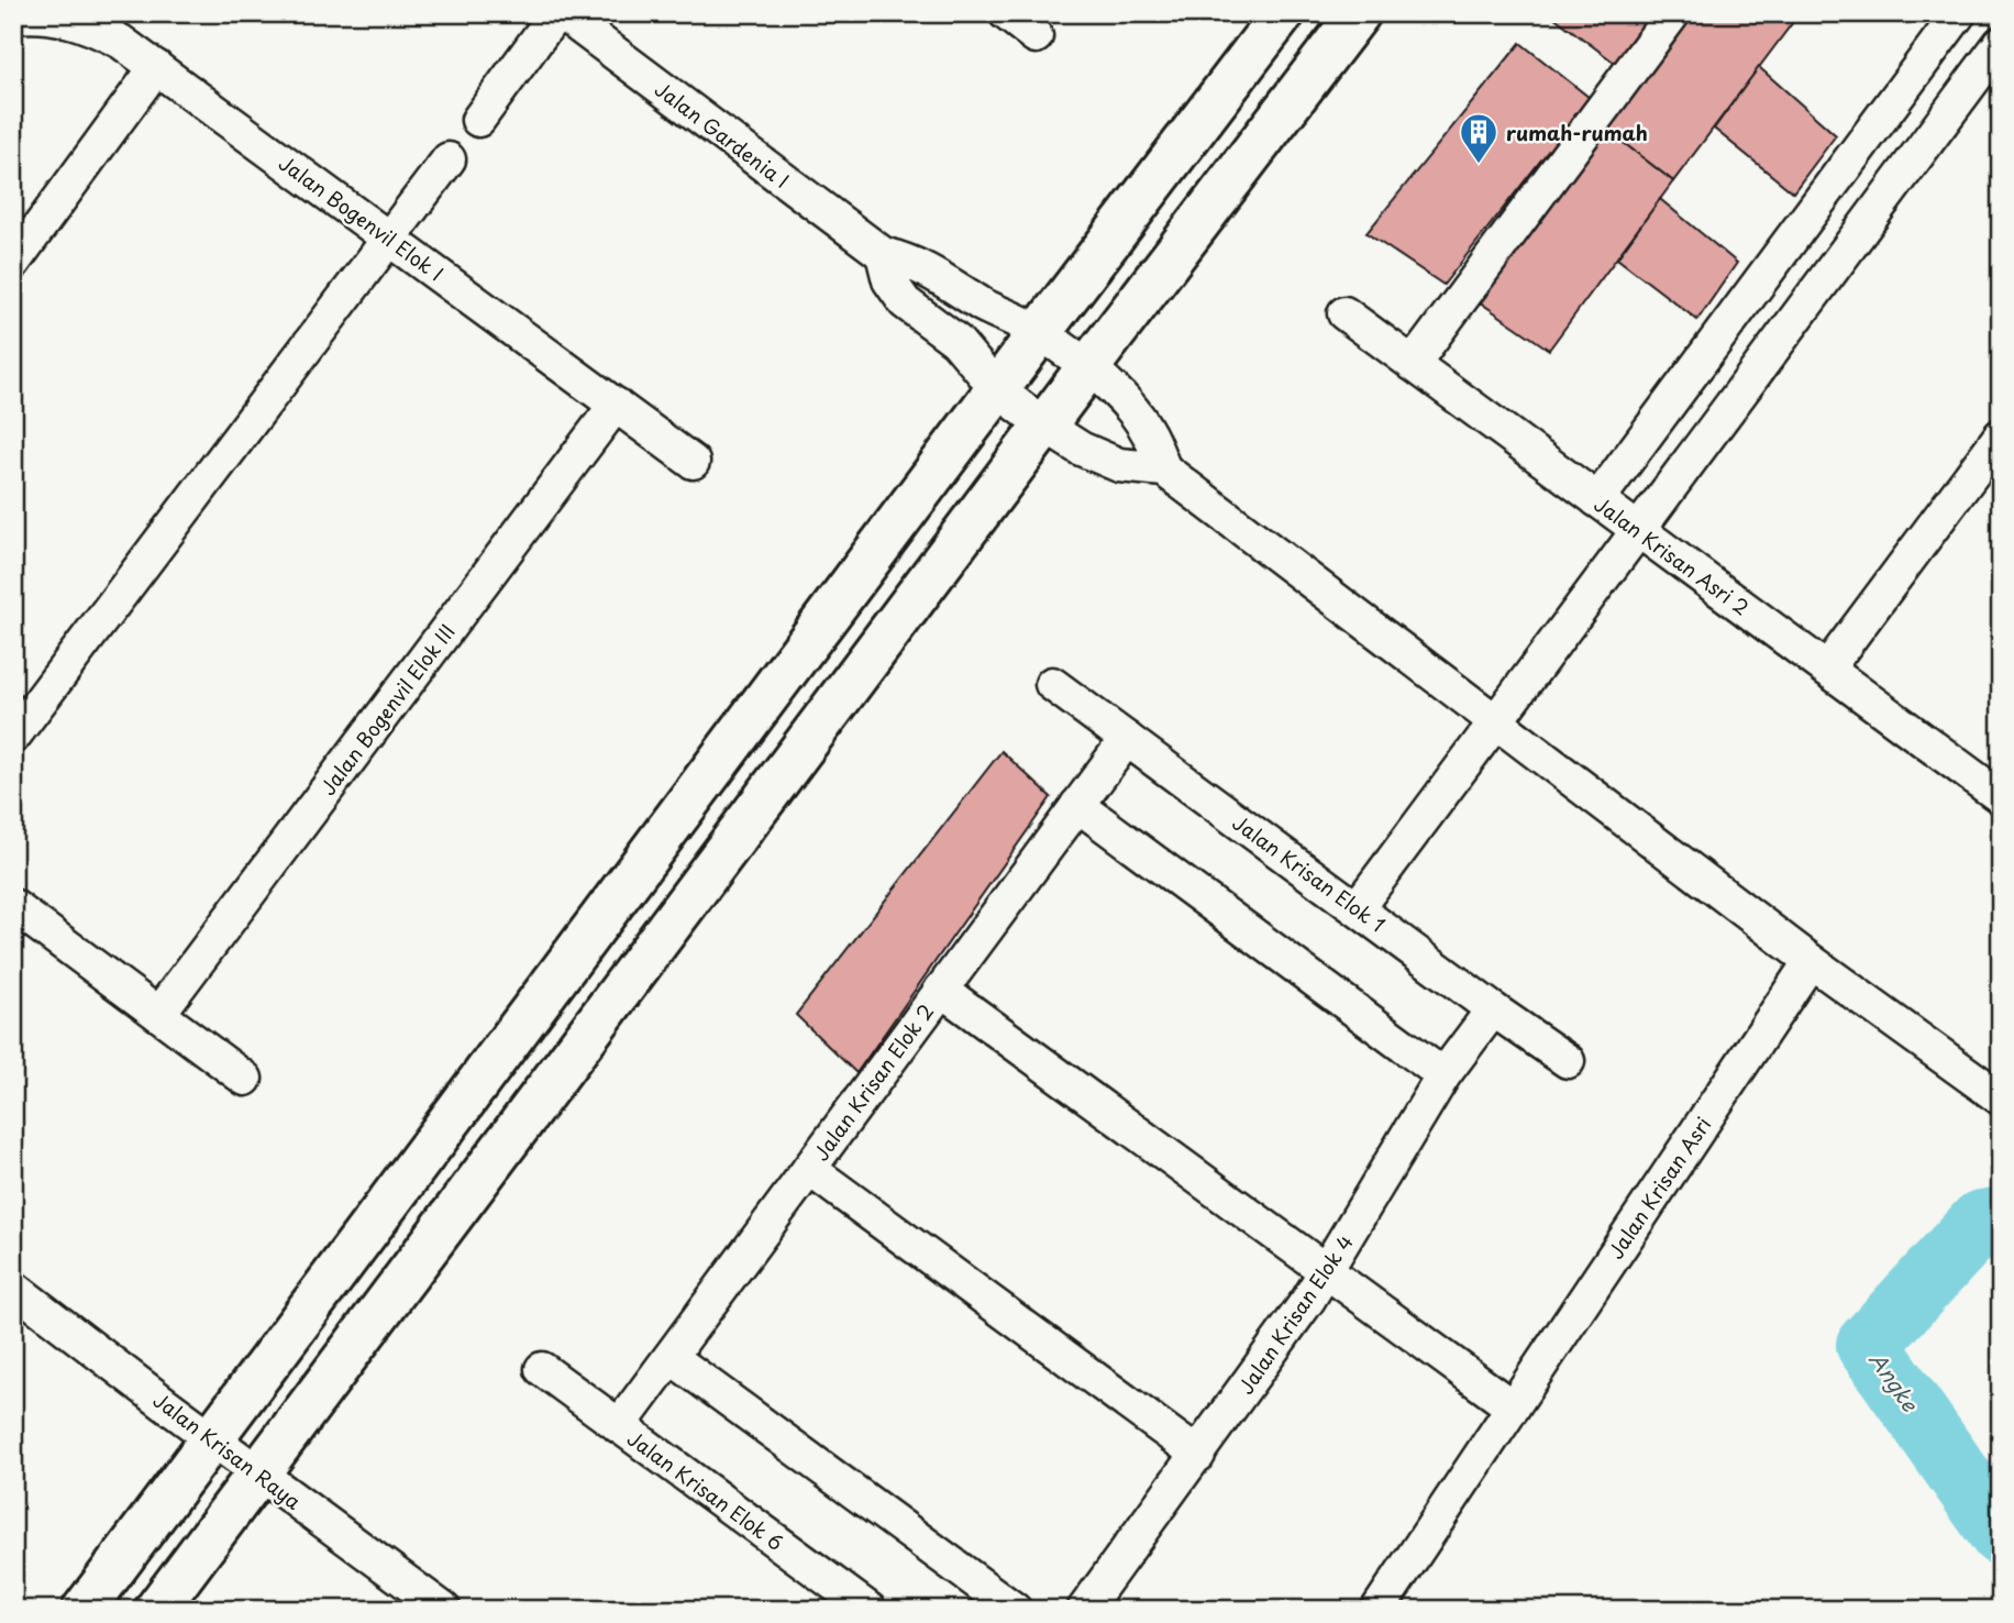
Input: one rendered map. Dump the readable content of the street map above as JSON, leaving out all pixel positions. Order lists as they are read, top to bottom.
{
  "streets": {
    "street": [
      "Jalan Gardenia I",
      "Jalan Bogenvil Elok I",
      "Jalan Krisan Asri 2",
      "Jalan Bogenvil Elok III",
      "Jalan Krisan Elok 1",
      "Jalan Krisan Elok 2",
      "Jalan Krisan Asri",
      "Jalan Krisan Elok 4",
      "Jalan Krisan Raya",
      "Jalan Krisan Elok 6"
    ]
  },
  "crossings": [
    ["Jalan Bogenvil Elok I", "Jalan Bogenvil Elok III"],
    ["Jalan Krisan Elok 1", "Jalan Krisan Elok 2"],
    ["Jalan Krisan Elok 1", "Jalan Krisan Elok 4"],
    ["Jalan Krisan Elok 2", "Jalan Krisan Elok 6"]
  ],
  "water": ["Angke"],
  "places": {
    "building": ["rumah-rumah"]
  }
}
